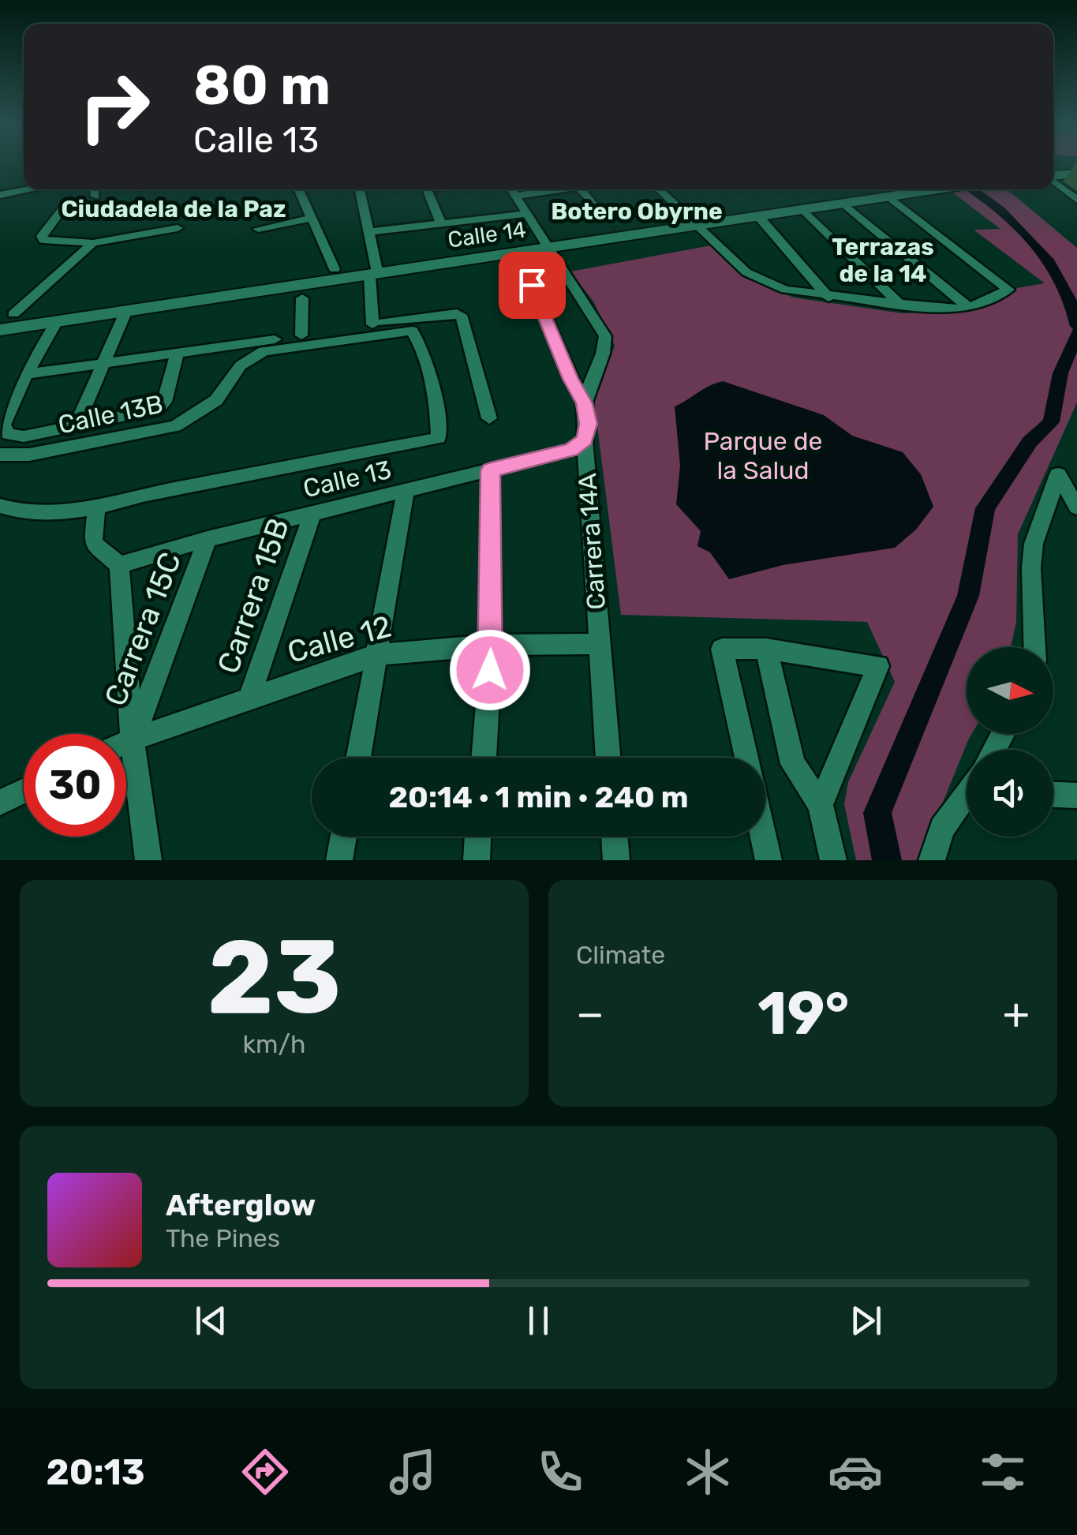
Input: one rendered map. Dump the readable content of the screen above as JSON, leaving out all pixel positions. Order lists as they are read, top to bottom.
{
  "streets": {
    "main road": ["Calle 14"],
    "street": [
      "Calle 13B",
      "Calle 13",
      "Carrera 14A",
      "Carrera 15B",
      "Carrera 15C",
      "Calle 12"
    ]
  },
  "crossings": [
    ["Calle 14", "Calle 13B"],
    ["Calle 14", "Carrera 14A"],
    ["Calle 13", "Carrera 14A"],
    ["Calle 13", "Carrera 15B"],
    ["Calle 13", "Carrera 15C"],
    ["Carrera 14A", "Calle 12"],
    ["Carrera 15B", "Calle 12"],
    ["Carrera 15C", "Calle 12"]
  ],
  "districts": ["Ciudadela de la Paz", "Botero Obyrne", "Terrazas de la 14"],
  "parks": ["Parque de la Salud"],
  "north": "right",
  "page": {
    "turn": ["80 m", "Calle 13"],
    "limit": "30",
    "trip": "20:14 · 1 min · 240 m",
    "tile": [
      ["23", "km/h"],
      "Climate"
    ],
    "heat": ["−", "19°", "+"],
    "song": ["Afterglow", "The Pines"],
    "tabs": "20:13"
  }
}
